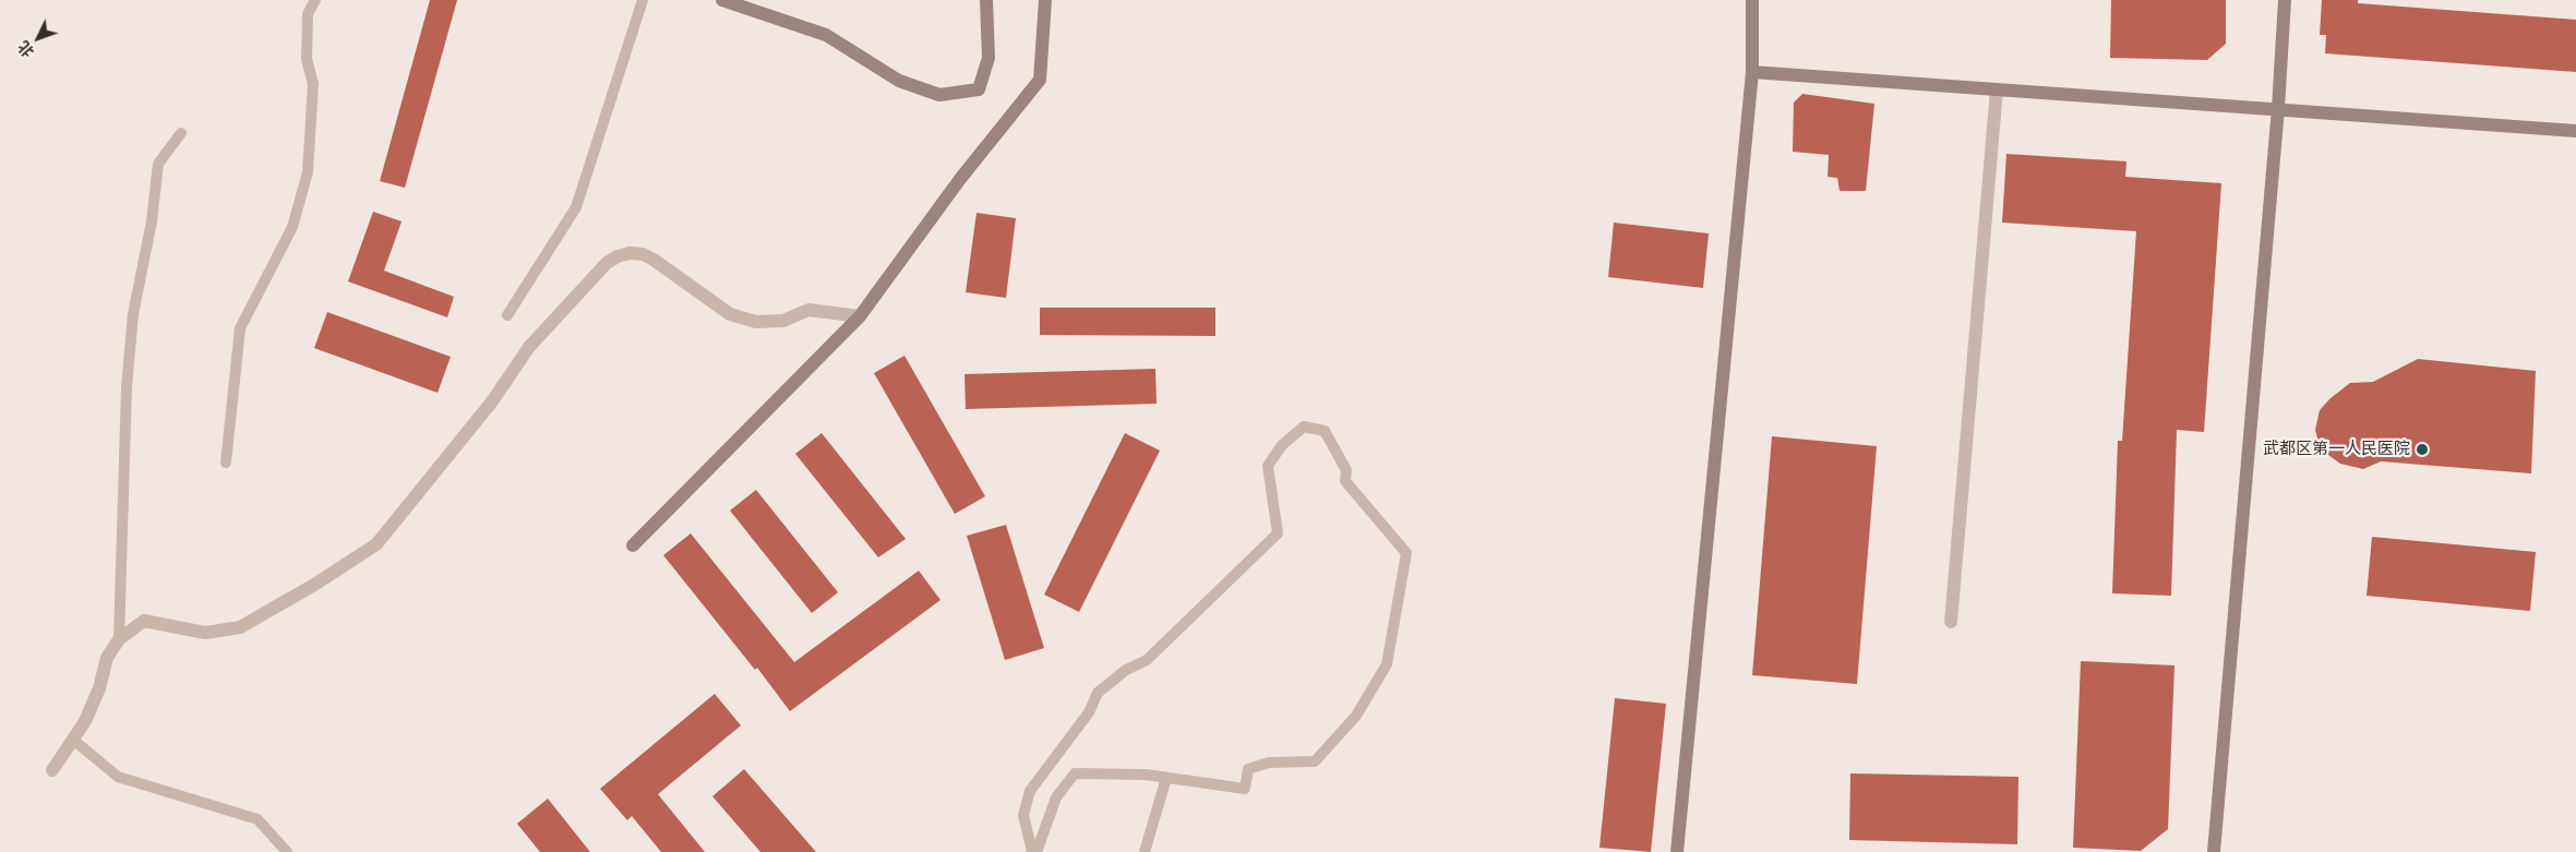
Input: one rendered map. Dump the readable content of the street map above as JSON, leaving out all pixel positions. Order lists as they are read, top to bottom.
{
  "places": ["武都区第一人民医院"],
  "north": "bottom left"
}
